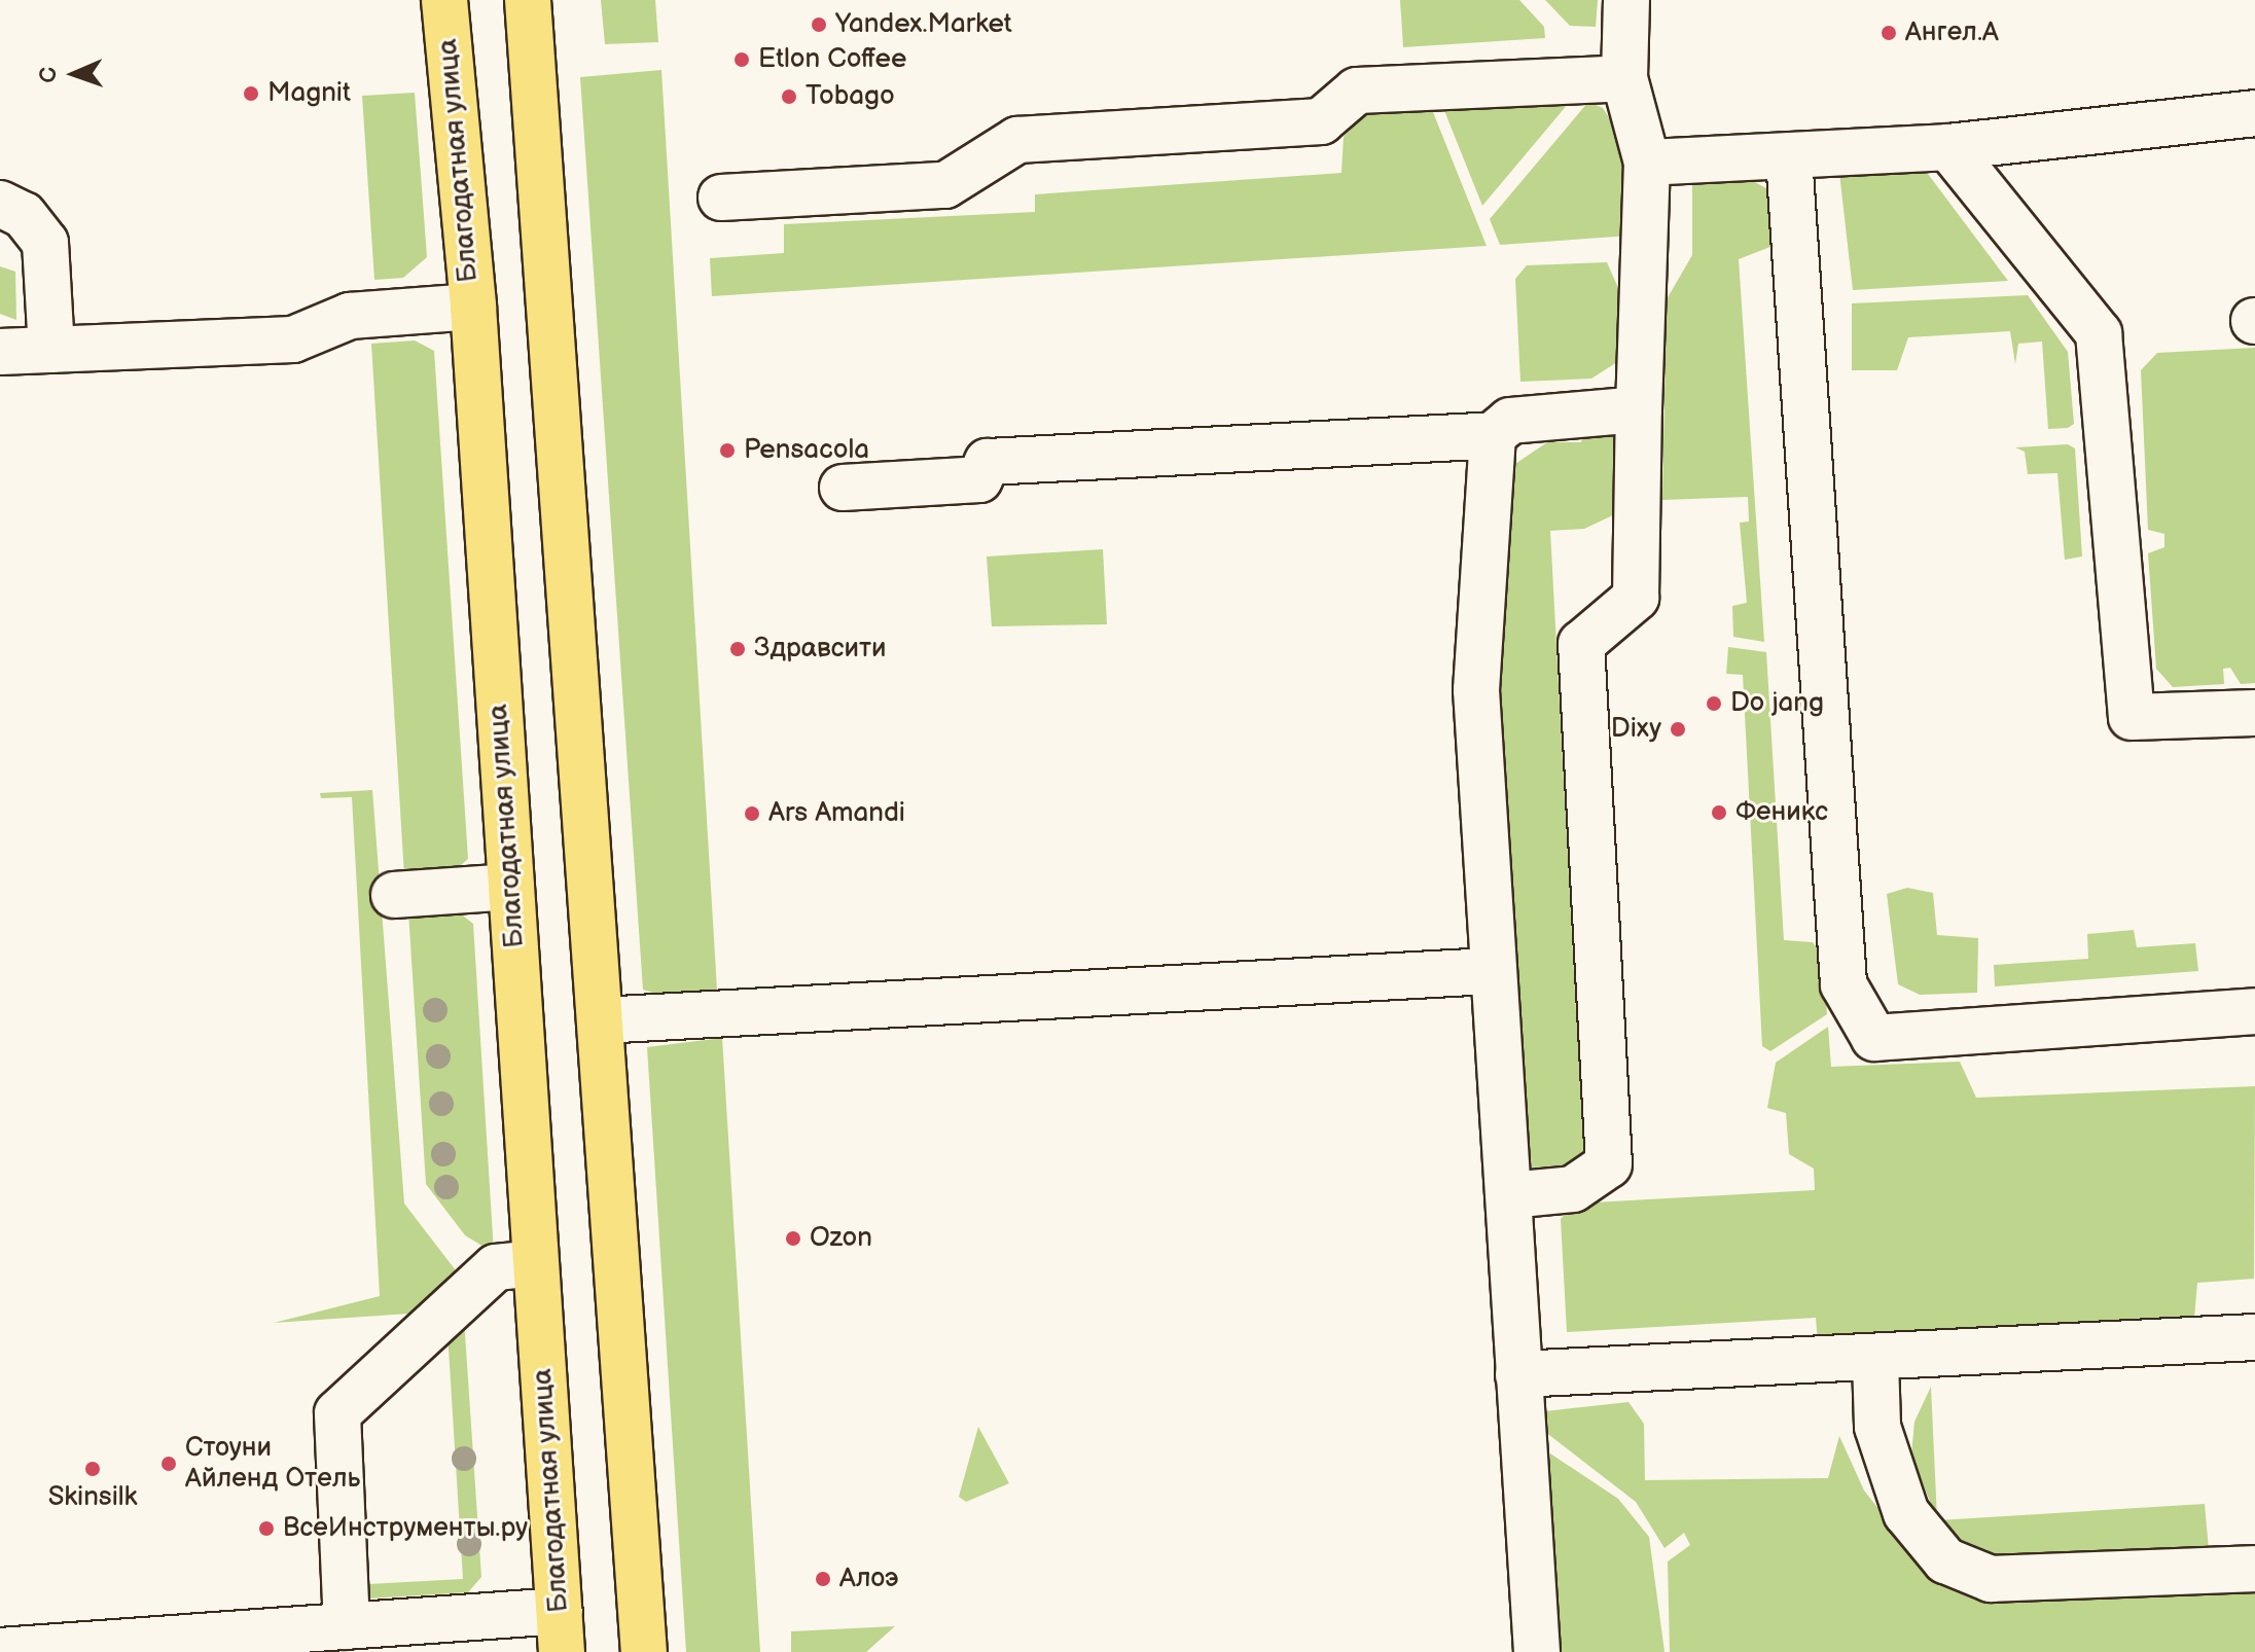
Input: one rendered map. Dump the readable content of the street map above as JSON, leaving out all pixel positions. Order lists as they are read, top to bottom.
{
  "streets": {
    "main road": ["Благодатная улица"]
  },
  "places": [
    "Yandex.Market",
    "Ангел.А",
    "Etlon Coffee",
    "Magnit",
    "Tobago",
    "Pensacola",
    "Здравсити",
    "Do jang",
    "Dixy",
    "Феникс",
    "Ars Amandi",
    "Ozon",
    "Стоуни Айленд Отель",
    "Skinsilk",
    "ВсеИнструменты.ру",
    "Алоэ"
  ],
  "north": "left"
}
